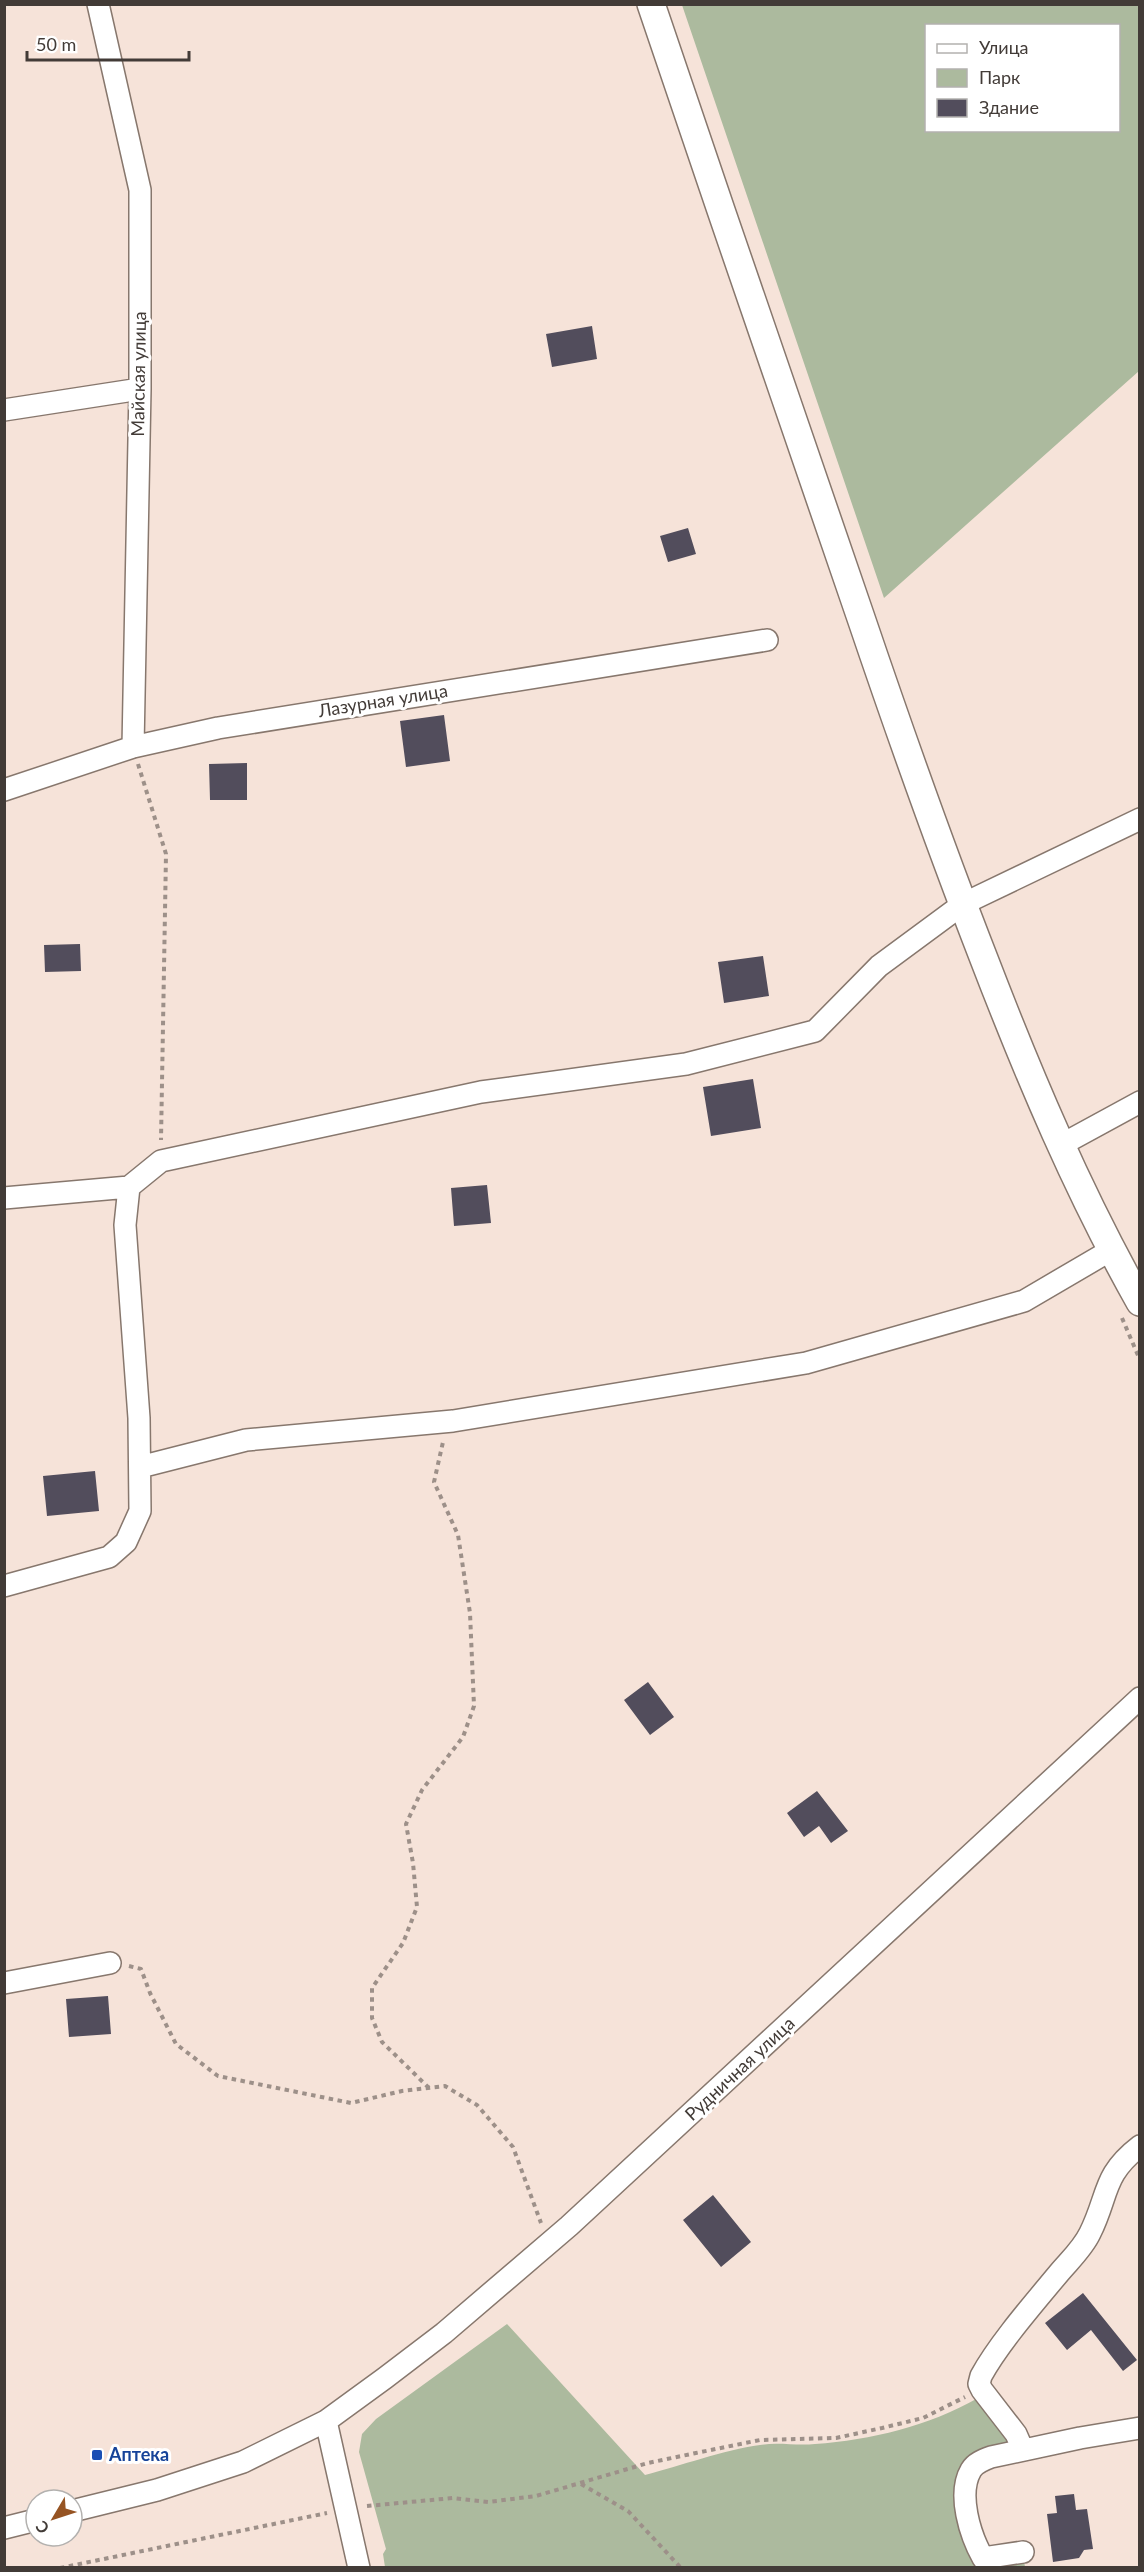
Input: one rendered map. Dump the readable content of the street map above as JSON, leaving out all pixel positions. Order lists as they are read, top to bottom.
{
  "streets": {
    "street": ["Майская улица", "Лазурная улица", "Рудничная улица"]
  },
  "crossings": [
    ["Майская улица", "Лазурная улица"]
  ],
  "places": {
    "transit": ["Аптека"]
  },
  "legend": ["Улица", "Парк", "Здание"],
  "scale_bar": "50 m",
  "north": "bottom left"
}
